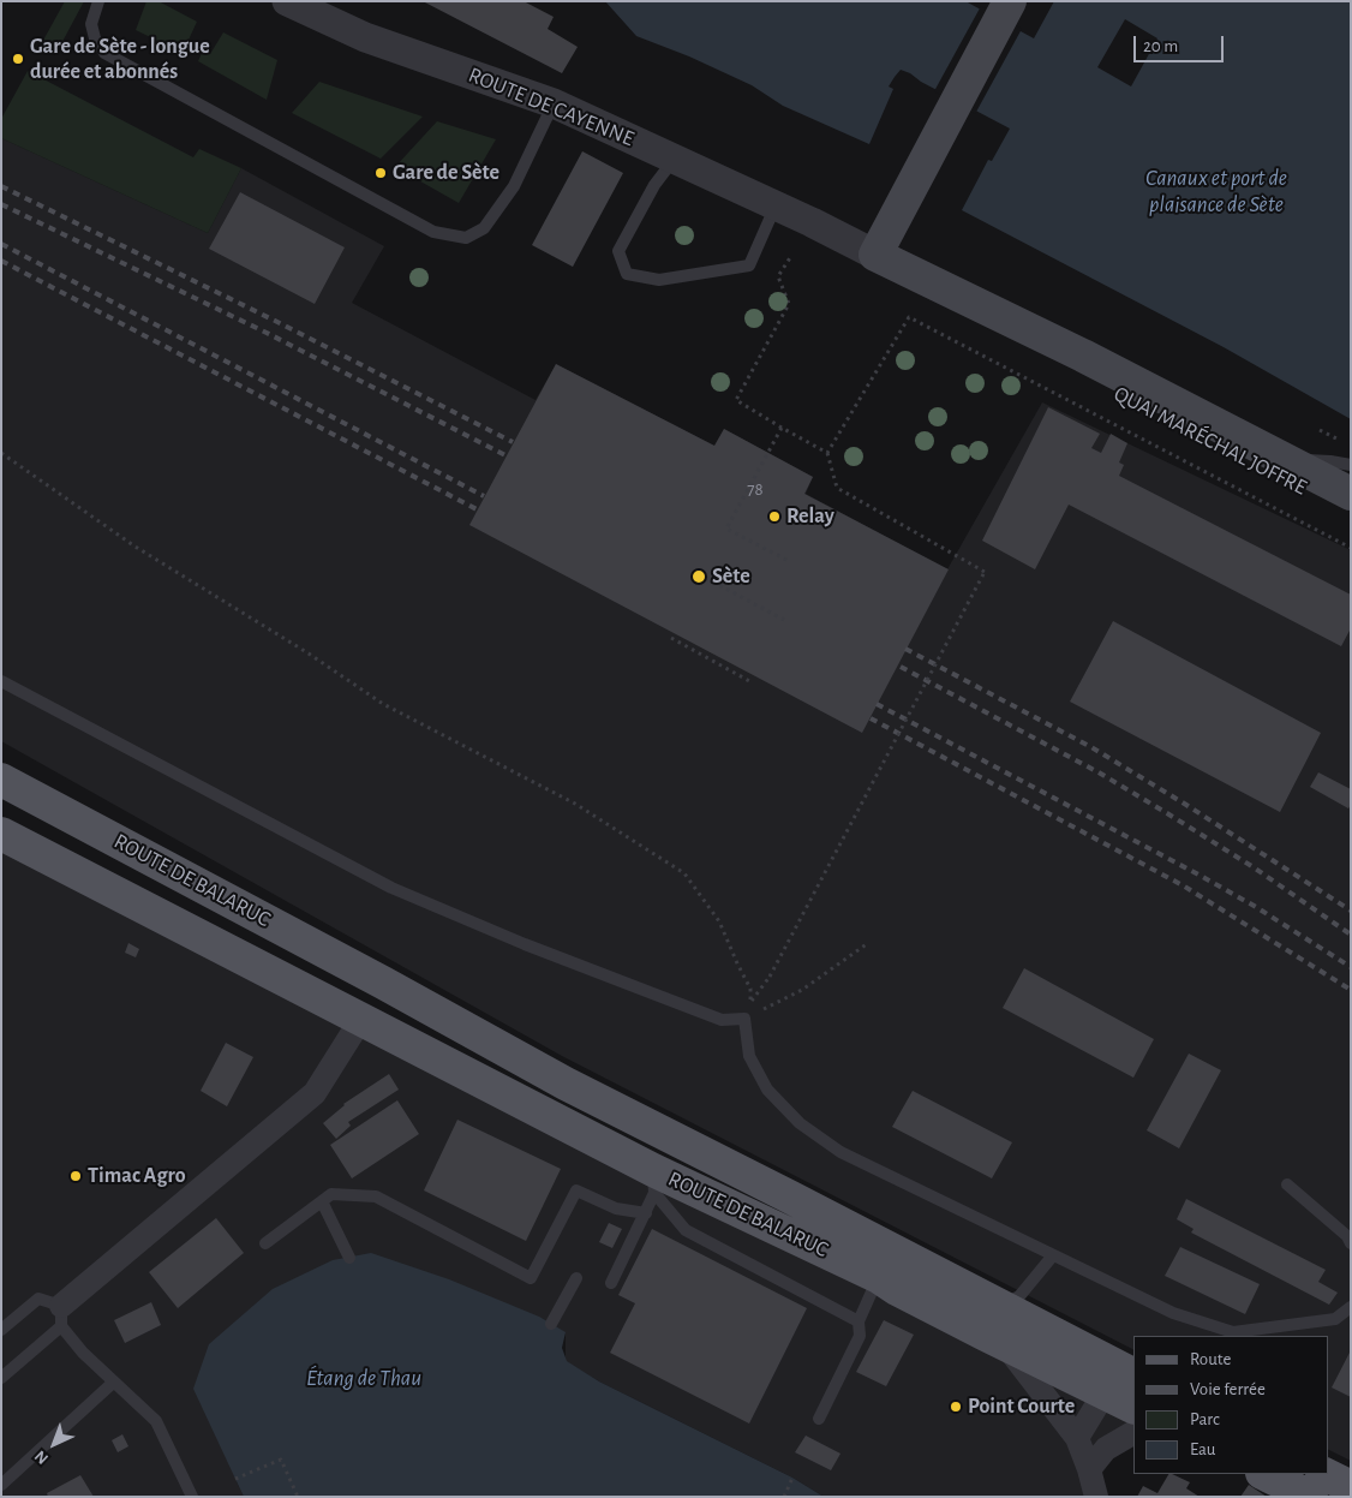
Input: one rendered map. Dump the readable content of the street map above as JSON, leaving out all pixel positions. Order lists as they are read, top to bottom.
{
  "streets": {
    "main road": ["QUAI MARÉCHAL JOFFRE", "ROUTE DE BALARUC"],
    "street": ["ROUTE DE CAYENNE"]
  },
  "crossings": [
    ["ROUTE DE CAYENNE", "QUAI MARÉCHAL JOFFRE"]
  ],
  "water": ["Canaux et port de plaisance de Sète", "Étang de Thau"],
  "places": [
    "Gare de Sète - longue durée et abonnés",
    "Gare de Sète",
    "Relay",
    "Sète",
    "Timac Agro",
    "Point Courte"
  ],
  "house_numbers": ["78"],
  "legend": [
    "Route",
    "Voie ferrée",
    "Parc",
    "Eau"
  ],
  "scale_bar": "20 m",
  "north": "bottom left"
}
